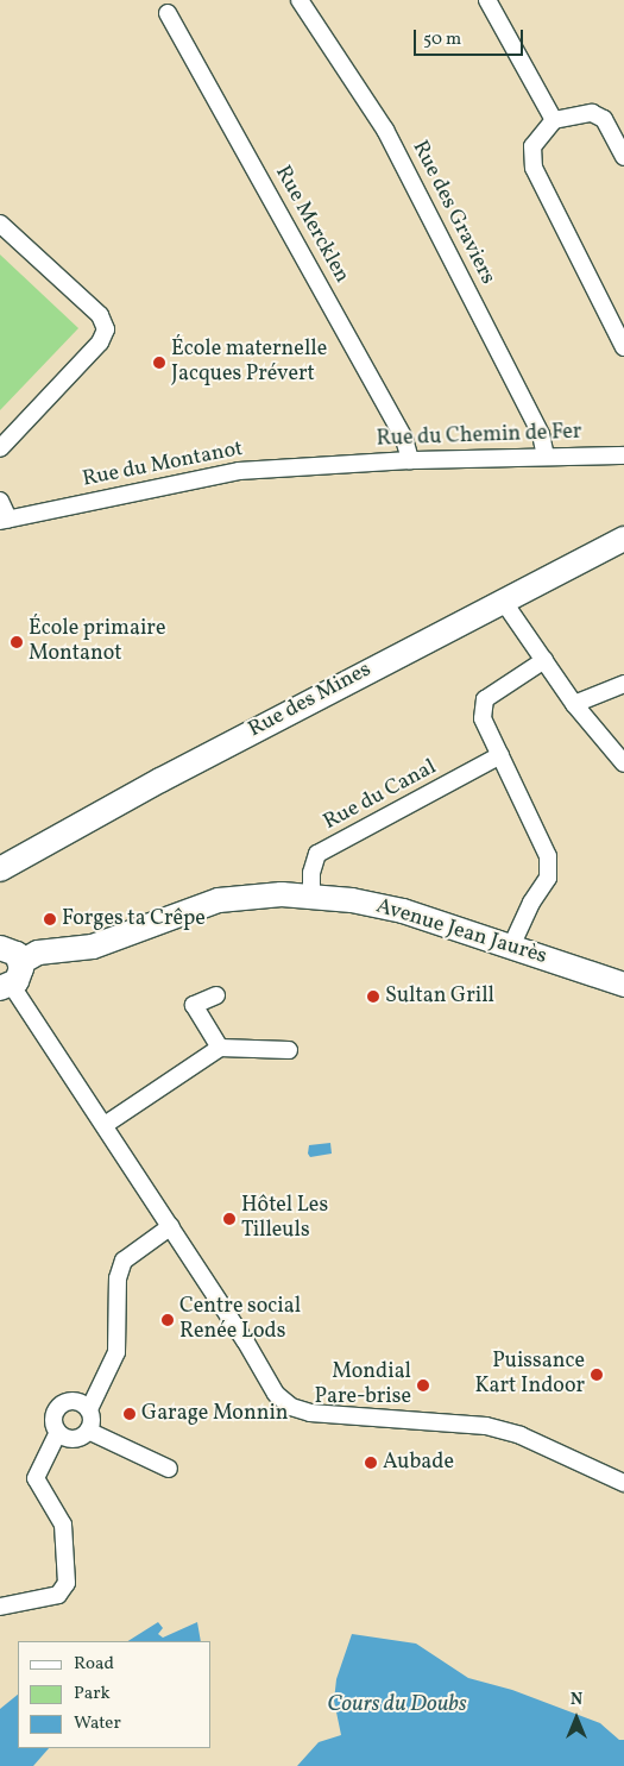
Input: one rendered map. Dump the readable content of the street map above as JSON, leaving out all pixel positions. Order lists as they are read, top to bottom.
{
  "streets": {
    "street": [
      "Rue des Graviers",
      "Rue Mercklen",
      "Rue du Chemin de Fer",
      "Rue du Montanot",
      "Rue des Mines",
      "Rue du Canal",
      "Avenue Jean Jaurès"
    ]
  },
  "crossings": [
    ["Rue des Graviers", "Rue du Chemin de Fer"],
    ["Rue Mercklen", "Rue du Chemin de Fer"],
    ["Rue du Chemin de Fer", "Rue du Montanot"],
    ["Rue du Canal", "Avenue Jean Jaurès"]
  ],
  "water": ["Cours du Doubs"],
  "places": [
    "École maternelle Jacques Prévert",
    "École primaire Montanot",
    "Forges ta Crêpe",
    "Sultan Grill",
    "Hôtel Les Tilleuls",
    "Centre social Renée Lods",
    "Puissance Kart Indoor",
    "Mondial Pare-brise",
    "Garage Monnin",
    "Aubade"
  ],
  "legend": ["Road", "Park", "Water"],
  "scale_bar": "50 m",
  "north": "top"
}
